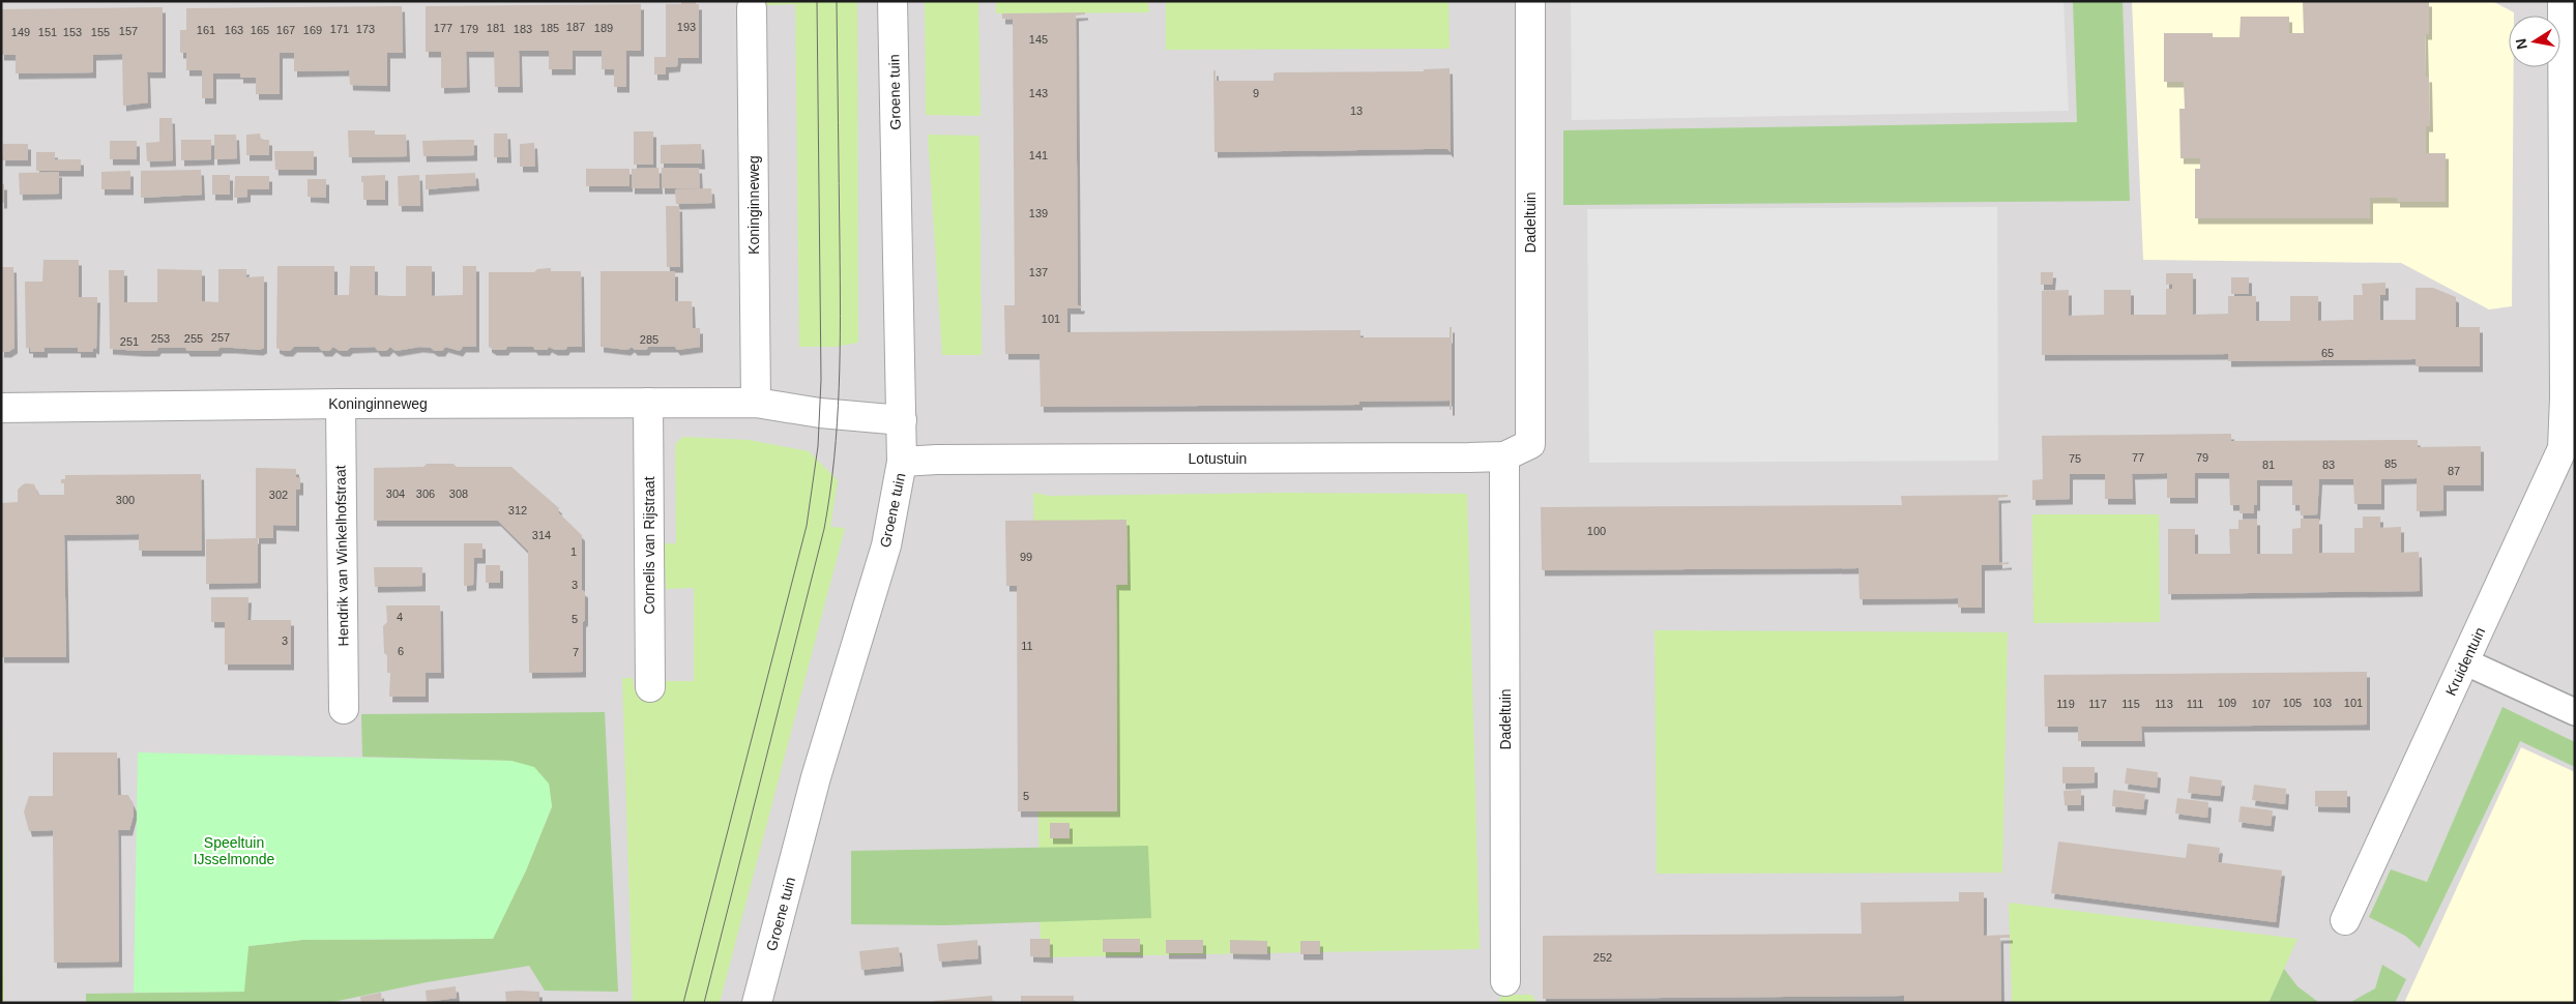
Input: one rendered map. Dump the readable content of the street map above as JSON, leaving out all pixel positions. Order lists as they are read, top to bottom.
{
  "streets": {
    "street": [
      "Groene tuin",
      "Koninginneweg",
      "Dadeltuin",
      "Lotustuin",
      "Cornelis van Rijstraat",
      "Hendrik van Winkelhofstraat",
      "Kruidentuin"
    ]
  },
  "crossings": [
    ["Groene tuin", "Koninginneweg"],
    ["Groene tuin", "Lotustuin"],
    ["Koninginneweg", "Cornelis van Rijstraat"],
    ["Koninginneweg", "Hendrik van Winkelhofstraat"],
    ["Dadeltuin", "Lotustuin"]
  ],
  "parks": ["Speeltuin IJsselmonde"],
  "house_numbers": [
    "187",
    "193",
    "177",
    "181",
    "185",
    "189",
    "171",
    "173",
    "179",
    "183",
    "161",
    "163",
    "165",
    "167",
    "169",
    "157",
    "149",
    "151",
    "153",
    "155",
    "145",
    "143",
    "9",
    "13",
    "141",
    "139",
    "137",
    "101",
    "257",
    "253",
    "255",
    "285",
    "251",
    "65",
    "77",
    "79",
    "75",
    "85",
    "81",
    "83",
    "87",
    "304",
    "306",
    "308",
    "302",
    "300",
    "312",
    "100",
    "314",
    "1",
    "99",
    "3",
    "4",
    "5",
    "3",
    "11",
    "6",
    "7",
    "109",
    "105",
    "103",
    "101",
    "119",
    "117",
    "115",
    "113",
    "111",
    "107",
    "5",
    "252"
  ],
  "north": "left"
}
